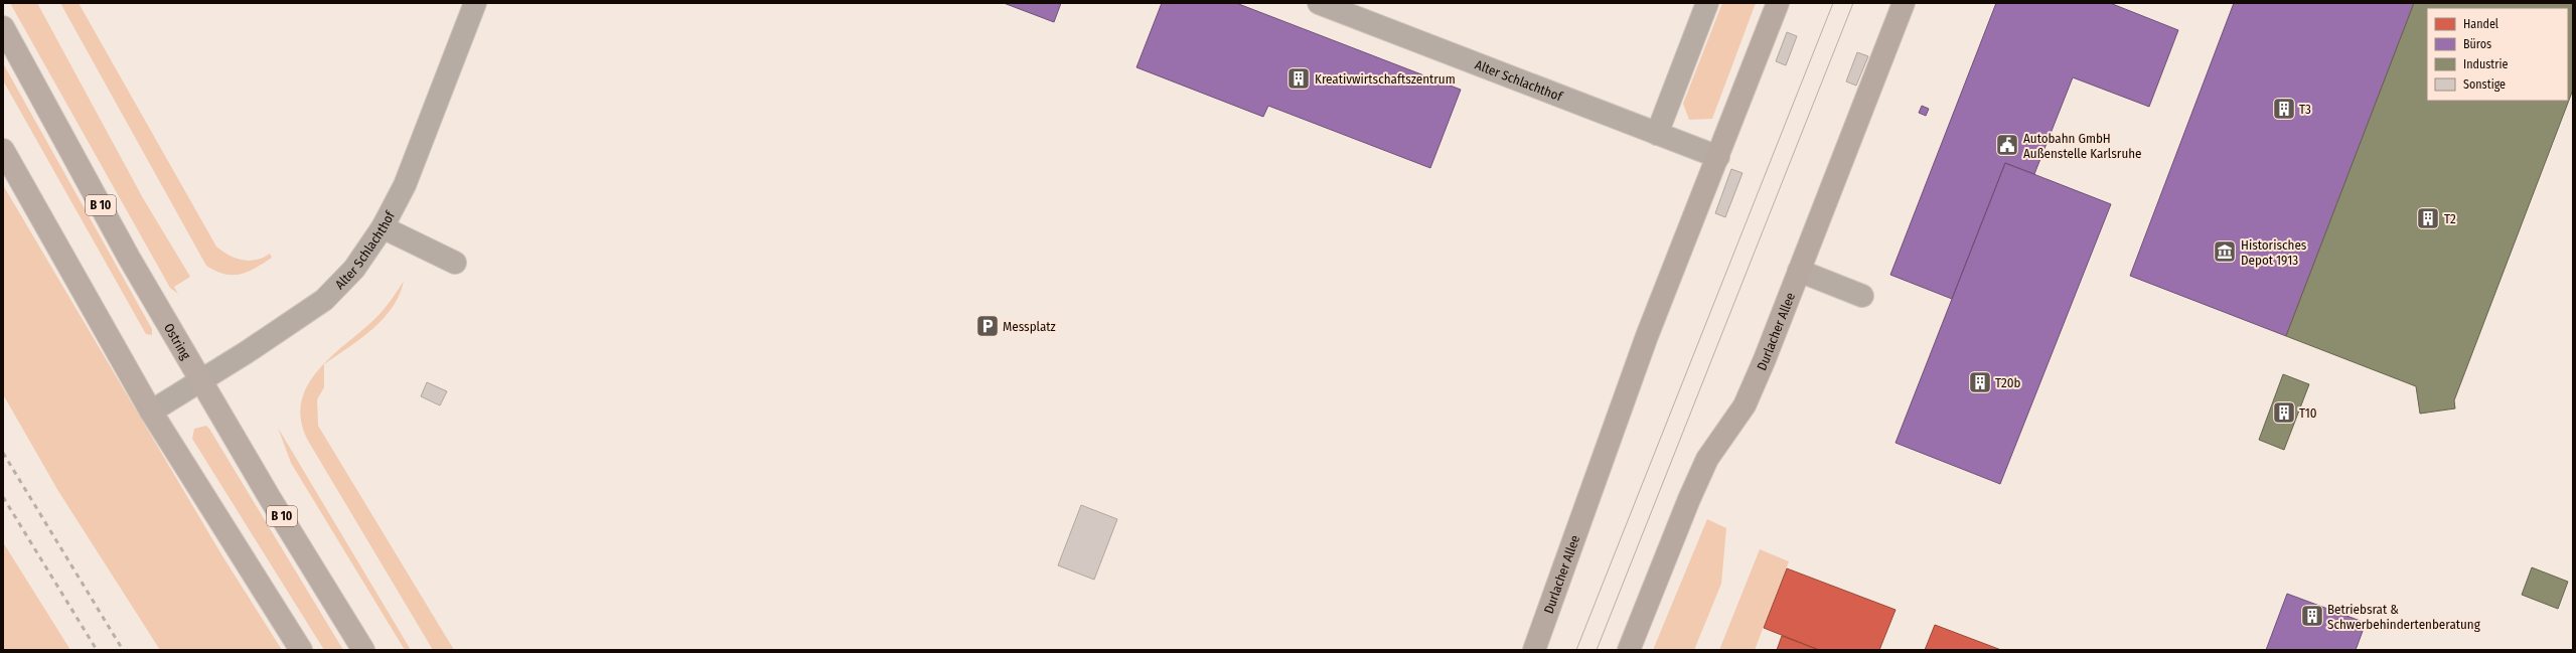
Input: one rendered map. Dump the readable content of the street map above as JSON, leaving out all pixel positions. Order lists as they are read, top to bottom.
{
  "streets": {
    "main road": ["B 10", "Ostring"],
    "street": ["Alter Schlachthof", "Durlacher Allee"]
  },
  "crossings": [
    ["Alter Schlachthof", "Durlacher Allee"],
    ["Alter Schlachthof", "Ostring"]
  ],
  "places": {
    "building": [
      "Kreativwirtschaftszentrum",
      "T3",
      "T2",
      "T20b",
      "T10",
      "Betriebsrat & Schwerbehindertenberatung"
    ],
    "public building": ["Autobahn GmbH Außenstelle Karlsruhe"],
    "museum": ["Historisches Depot 1913"],
    "parking": ["Messplatz"]
  },
  "legend": [
    "Handel",
    "Büros",
    "Industrie",
    "Sonstige"
  ]
}
